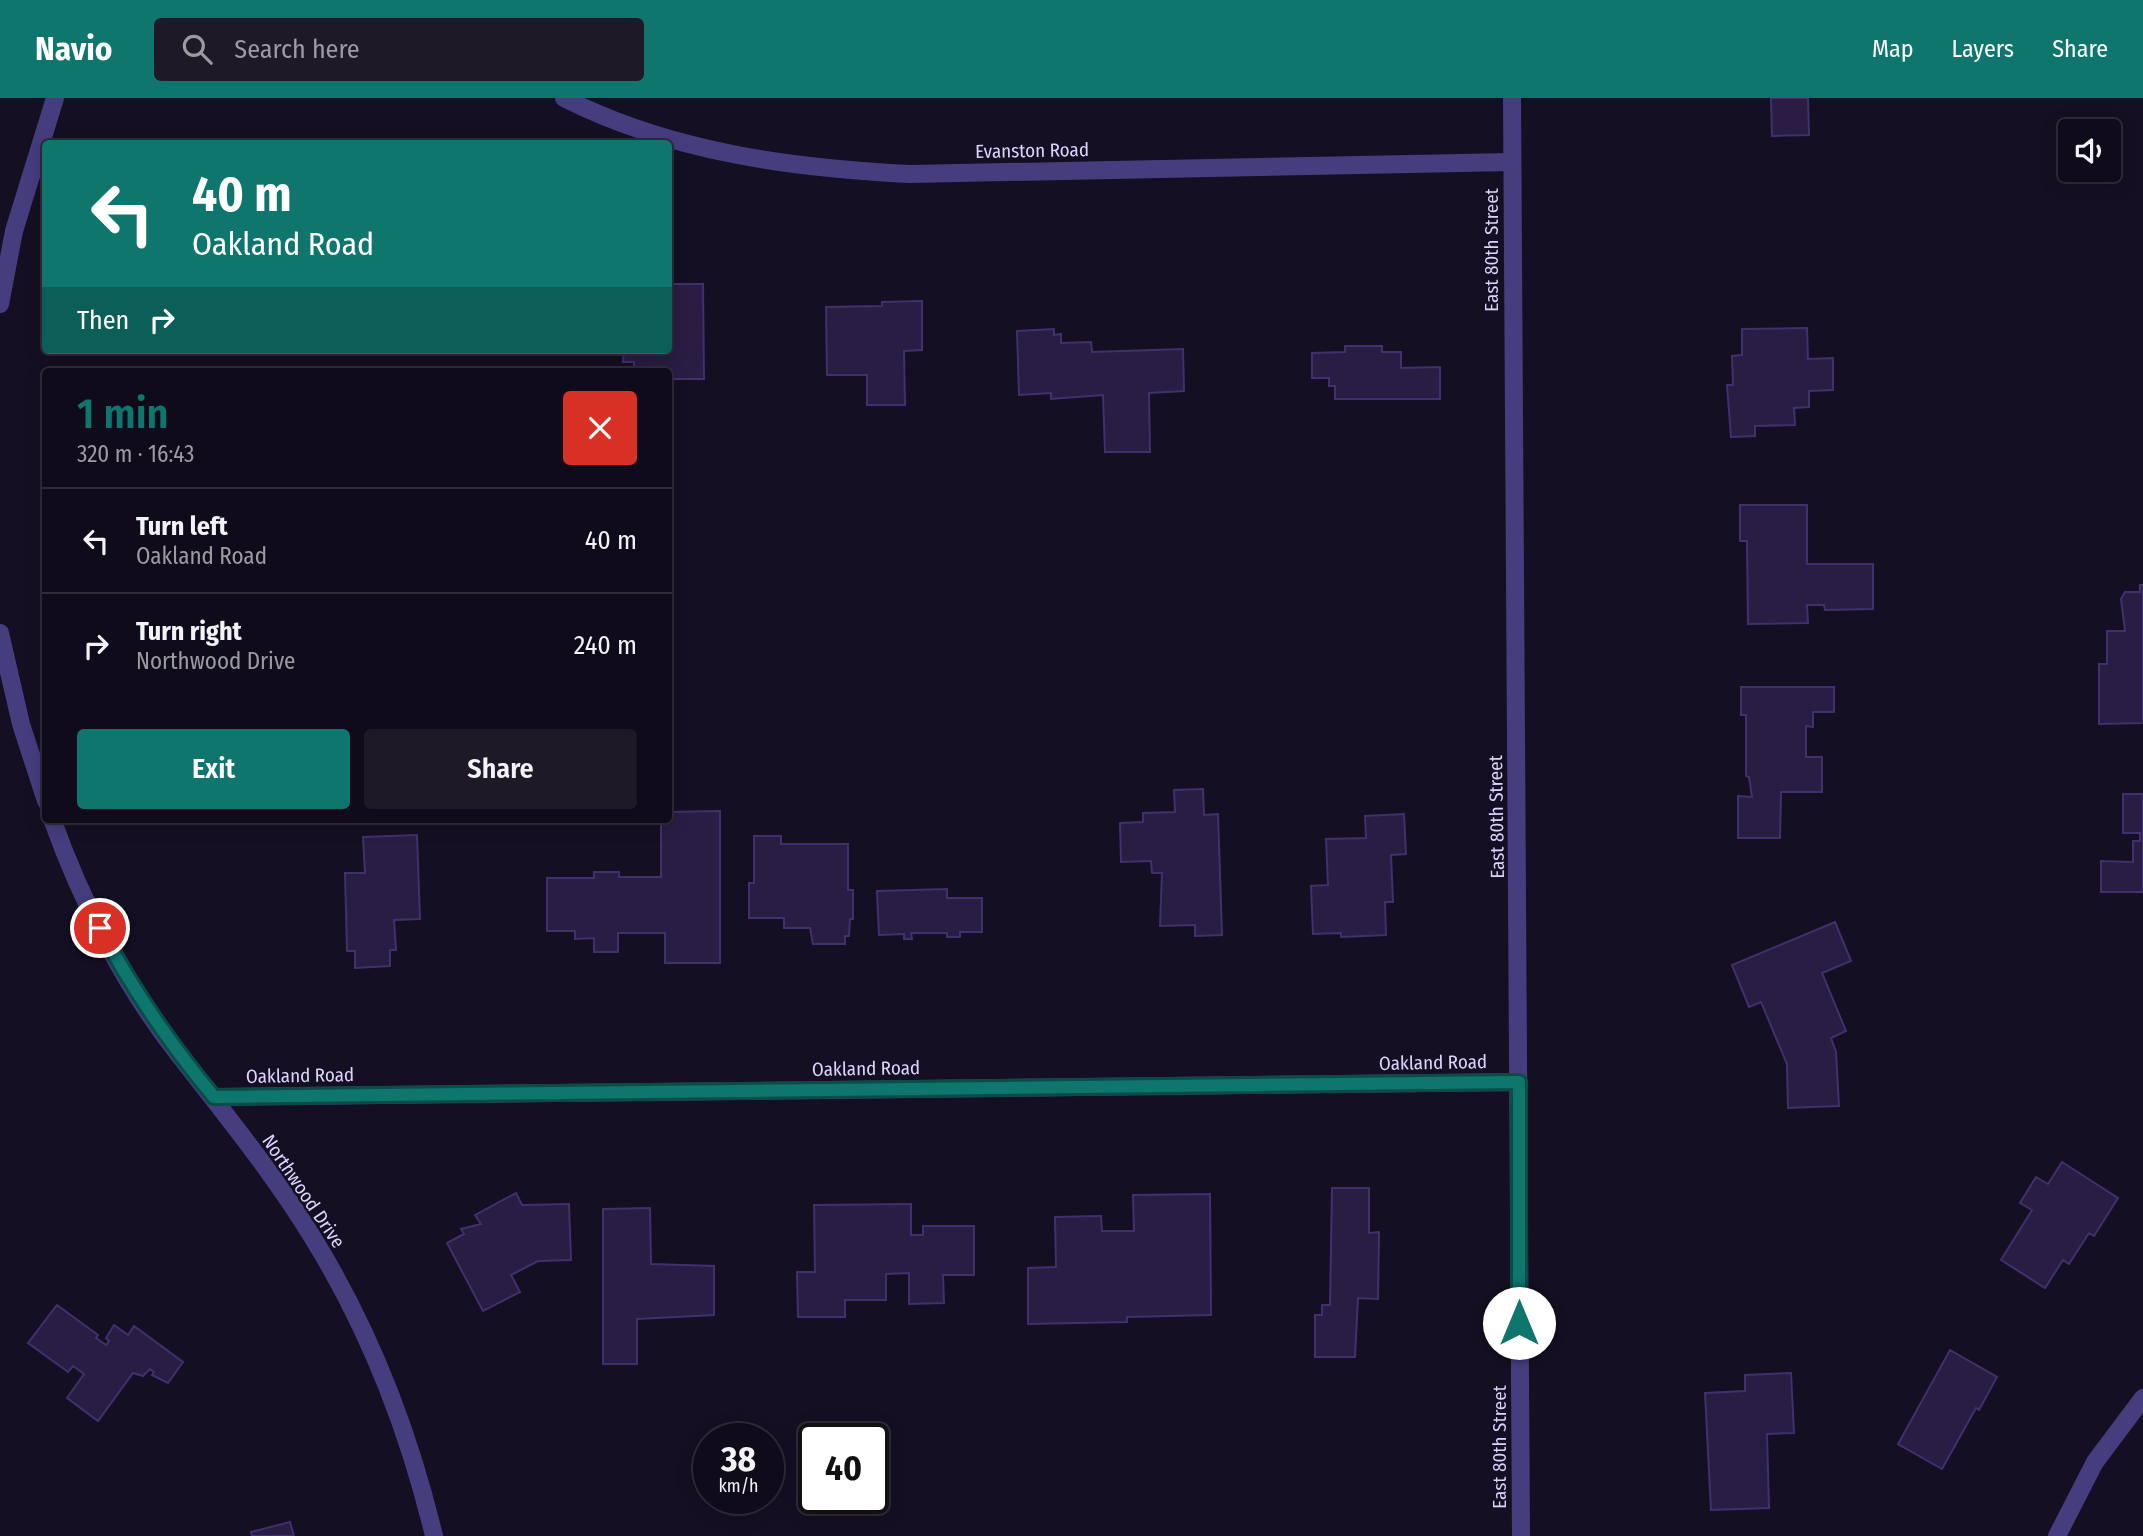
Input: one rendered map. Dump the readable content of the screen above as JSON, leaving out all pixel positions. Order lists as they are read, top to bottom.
{
  "streets": {
    "street": [
      "Evanston Road",
      "East 80th Street",
      "Oakland Road",
      "Northwood Drive"
    ]
  },
  "crossings": [
    ["Evanston Road", "East 80th Street"],
    ["East 80th Street", "Oakland Road"],
    ["Oakland Road", "Northwood Drive"]
  ],
  "page": {
    "header": "Navio",
    "search": "Search here",
    "nav": ["Map", "Layers", "Share"],
    "turn": ["40 m", "Oakland Road"],
    "then": "Then",
    "heading": ["1 min", "320 m · 16:43"],
    "list": [
      {
        "name": "Turn left",
        "note": "Oakland Road",
        "value": "40 m"
      },
      {
        "name": "Turn right",
        "note": "Northwood Drive",
        "value": "240 m"
      }
    ],
    "buttons": ["Exit", "Share"],
    "speed": "38 km/h",
    "limit": "40"
  }
}
